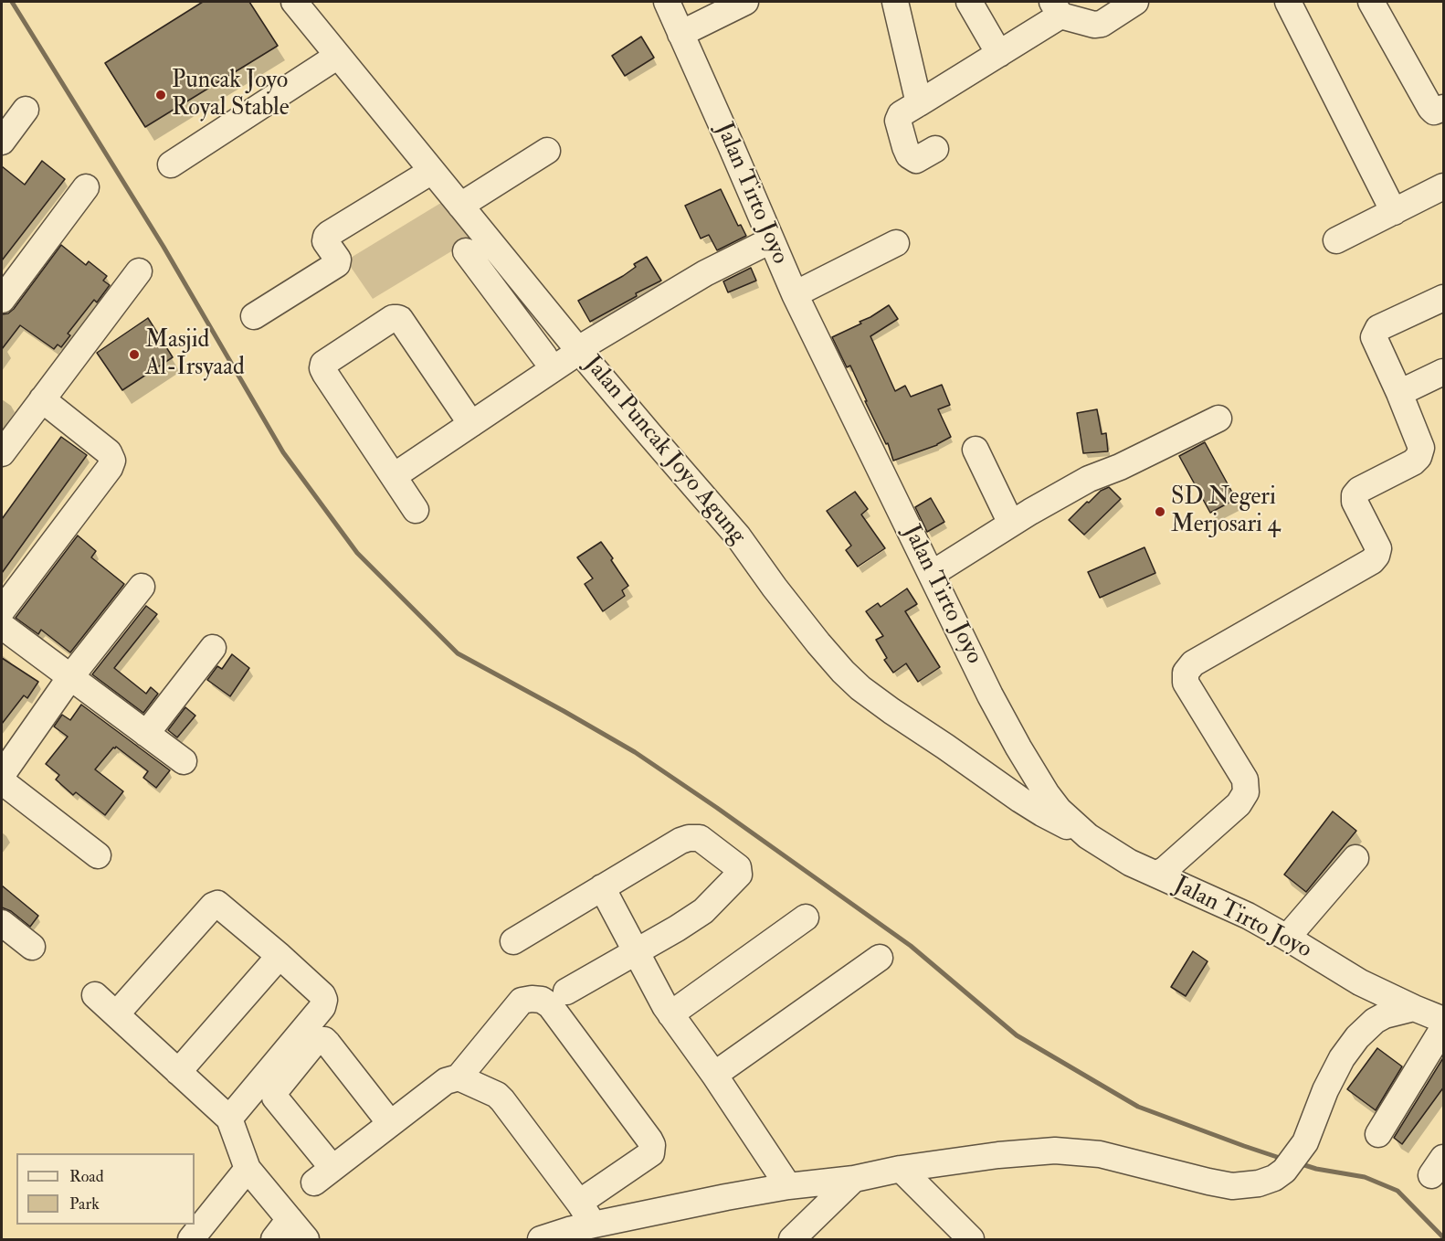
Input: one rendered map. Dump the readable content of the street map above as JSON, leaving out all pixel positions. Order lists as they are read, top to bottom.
{
  "streets": {
    "street": ["Jalan Tirto Joyo", "Jalan Puncak Joyo Agung"]
  },
  "crossings": [
    ["Jalan Tirto Joyo", "Jalan Puncak Joyo Agung"]
  ],
  "places": ["Puncak Joyo Royal Stable", "Masjid Al-Irsyaad", "SD Negeri Merjosari 4"],
  "legend": ["Road", "Park"]
}
